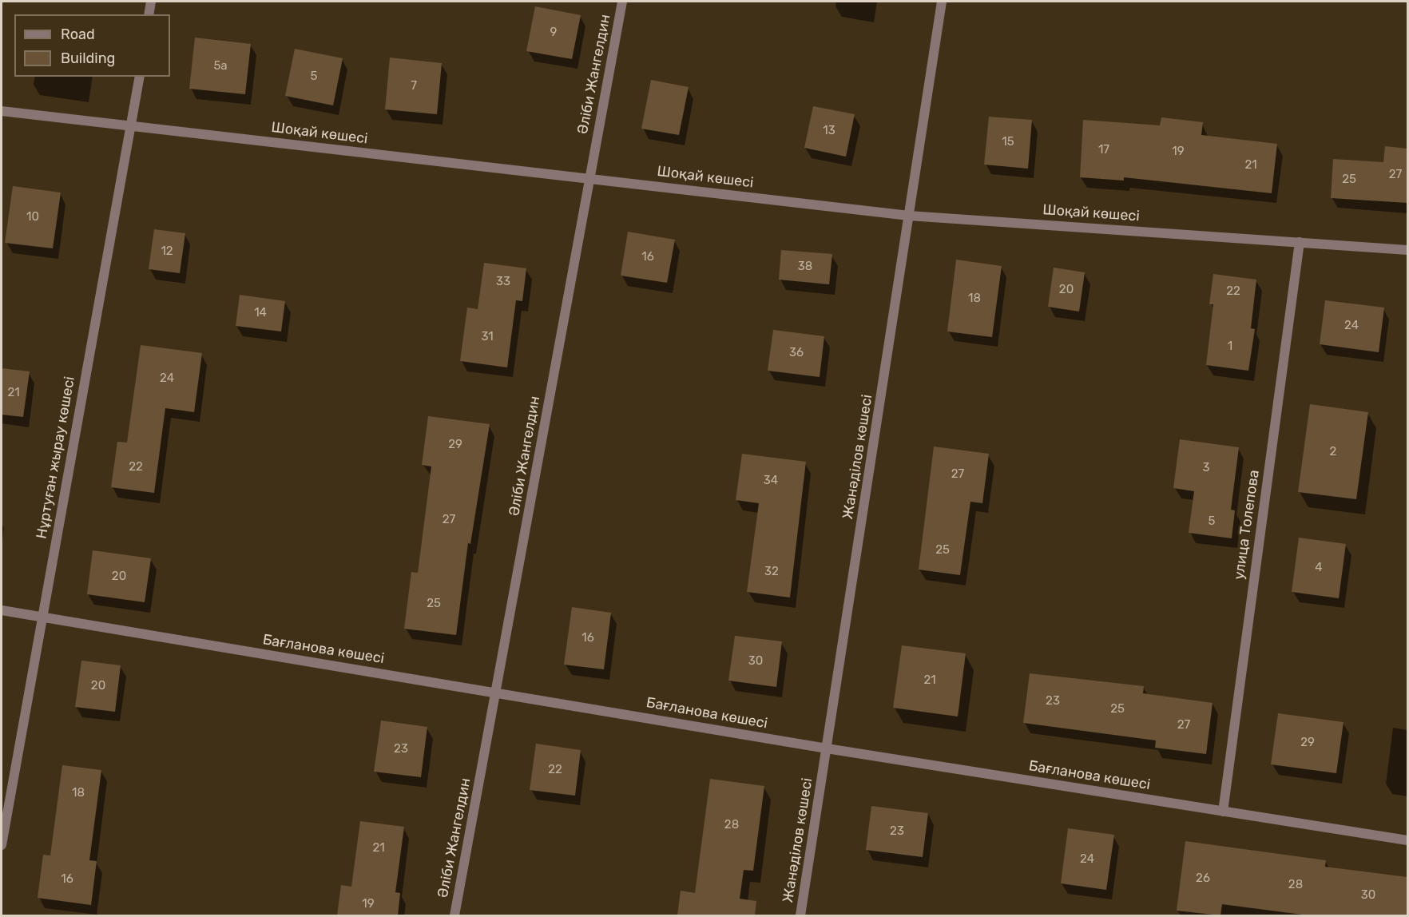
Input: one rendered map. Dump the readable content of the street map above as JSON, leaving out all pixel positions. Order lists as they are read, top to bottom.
{
  "streets": {
    "street": [
      "Әліби Жангелдин",
      "Шоқай көшесі",
      "Жанәділов көшесі",
      "Нұртуған жырау көшесі",
      "улица Толепова",
      "Бағланова көшесі"
    ]
  },
  "crossings": [
    ["Әліби Жангелдин", "Шоқай көшесі"],
    ["Әліби Жангелдин", "Бағланова көшесі"],
    ["Шоқай көшесі", "Жанәділов көшесі"],
    ["Шоқай көшесі", "Нұртуған жырау көшесі"],
    ["Шоқай көшесі", "улица Толепова"],
    ["Жанәділов көшесі", "Бағланова көшесі"],
    ["Нұртуған жырау көшесі", "Бағланова көшесі"],
    ["улица Толепова", "Бағланова көшесі"]
  ],
  "house_numbers": [
    "9",
    "5а",
    "5",
    "7",
    "13",
    "15",
    "17",
    "19",
    "21",
    "27",
    "25",
    "10",
    "12",
    "16",
    "38",
    "33",
    "20",
    "22",
    "18",
    "14",
    "24",
    "31",
    "1",
    "36",
    "24",
    "21",
    "29",
    "2",
    "22",
    "3",
    "27",
    "34",
    "27",
    "5",
    "25",
    "4",
    "32",
    "20",
    "25",
    "16",
    "30",
    "21",
    "20",
    "23",
    "25",
    "27",
    "29",
    "23",
    "22",
    "18",
    "28",
    "23",
    "21",
    "24",
    "26",
    "16",
    "28",
    "30",
    "19"
  ],
  "legend": ["Road", "Building"]
}
